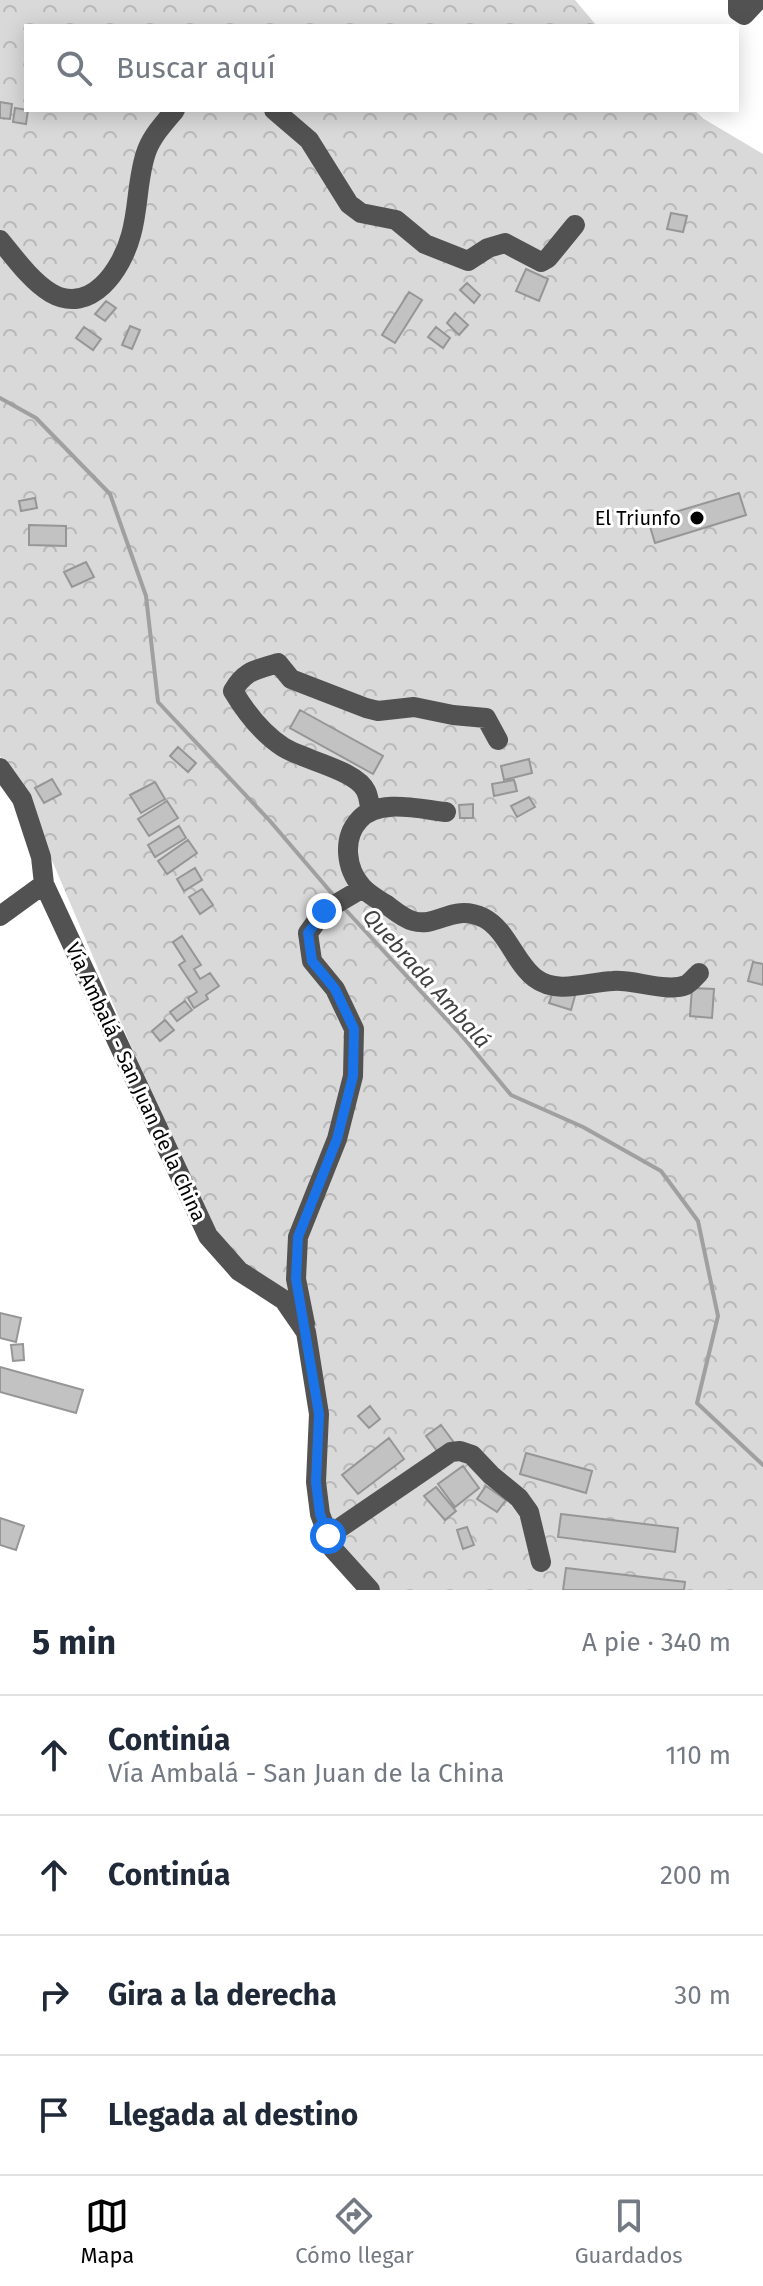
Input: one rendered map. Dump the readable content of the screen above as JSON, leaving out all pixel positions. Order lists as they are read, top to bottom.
{
  "streets": {
    "street": ["Vía Ambalá - San Juan de la China"]
  },
  "water": ["Quebrada Ambalá"],
  "places": ["El Triunfo"],
  "page": {
    "search": "Buscar aquí",
    "heading": ["5 min", "A pie · 340 m"],
    "list": [
      ["Continúa", "Vía Ambalá - San Juan de la China", "110 m"],
      ["Continúa", "200 m"],
      ["Gira a la derecha", "30 m"],
      "Llegada al destino"
    ],
    "nav": ["Mapa", "Cómo llegar", "Guardados"]
  }
}
